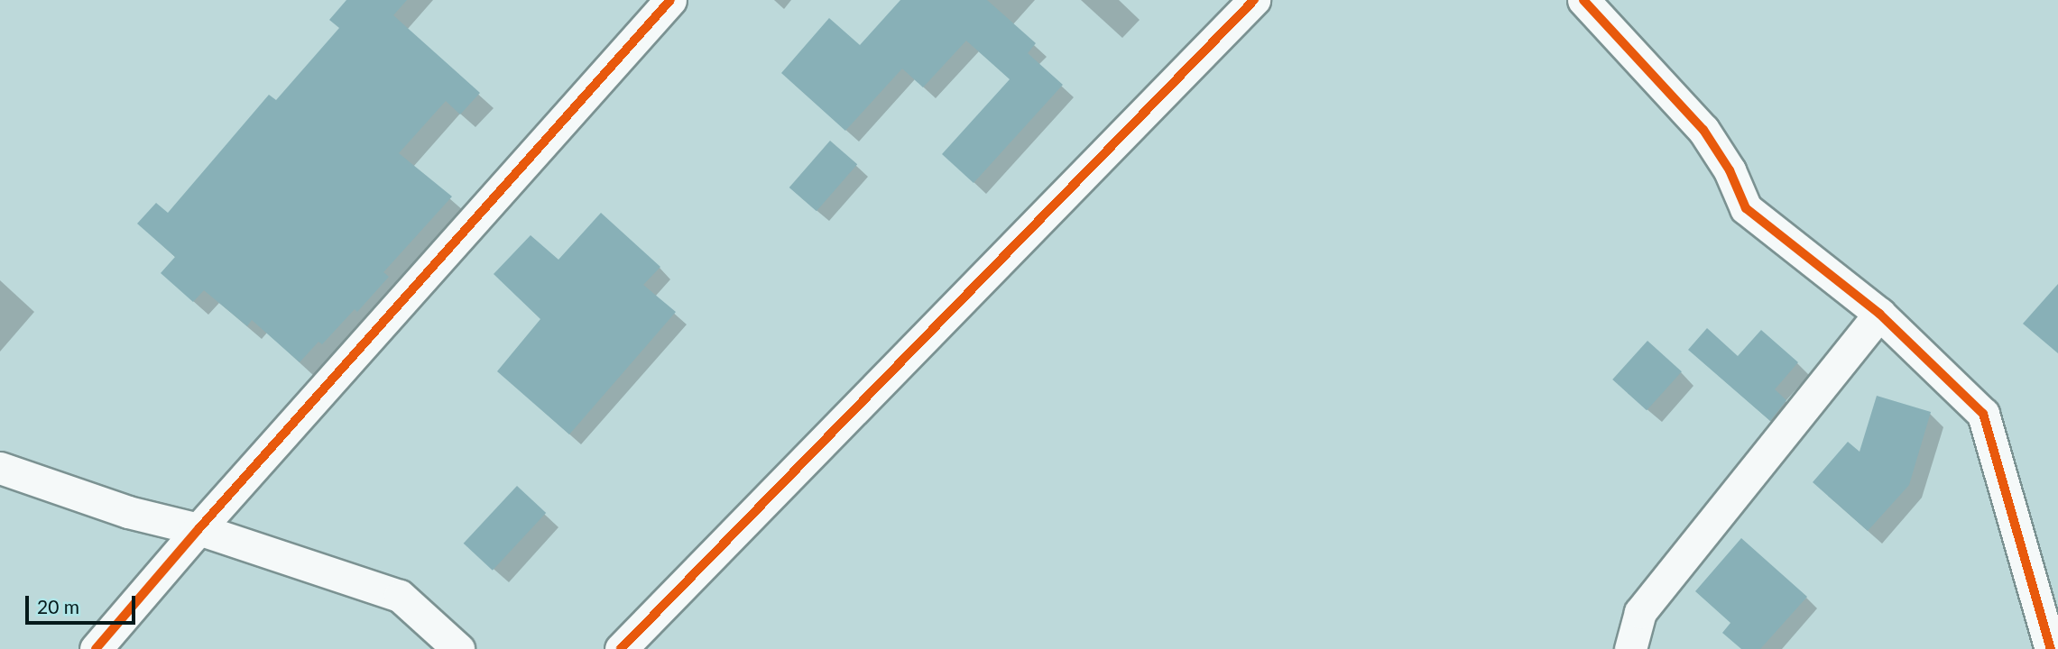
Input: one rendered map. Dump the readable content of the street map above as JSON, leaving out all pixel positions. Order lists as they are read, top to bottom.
{
  "scale_bar": "20 m"
}
